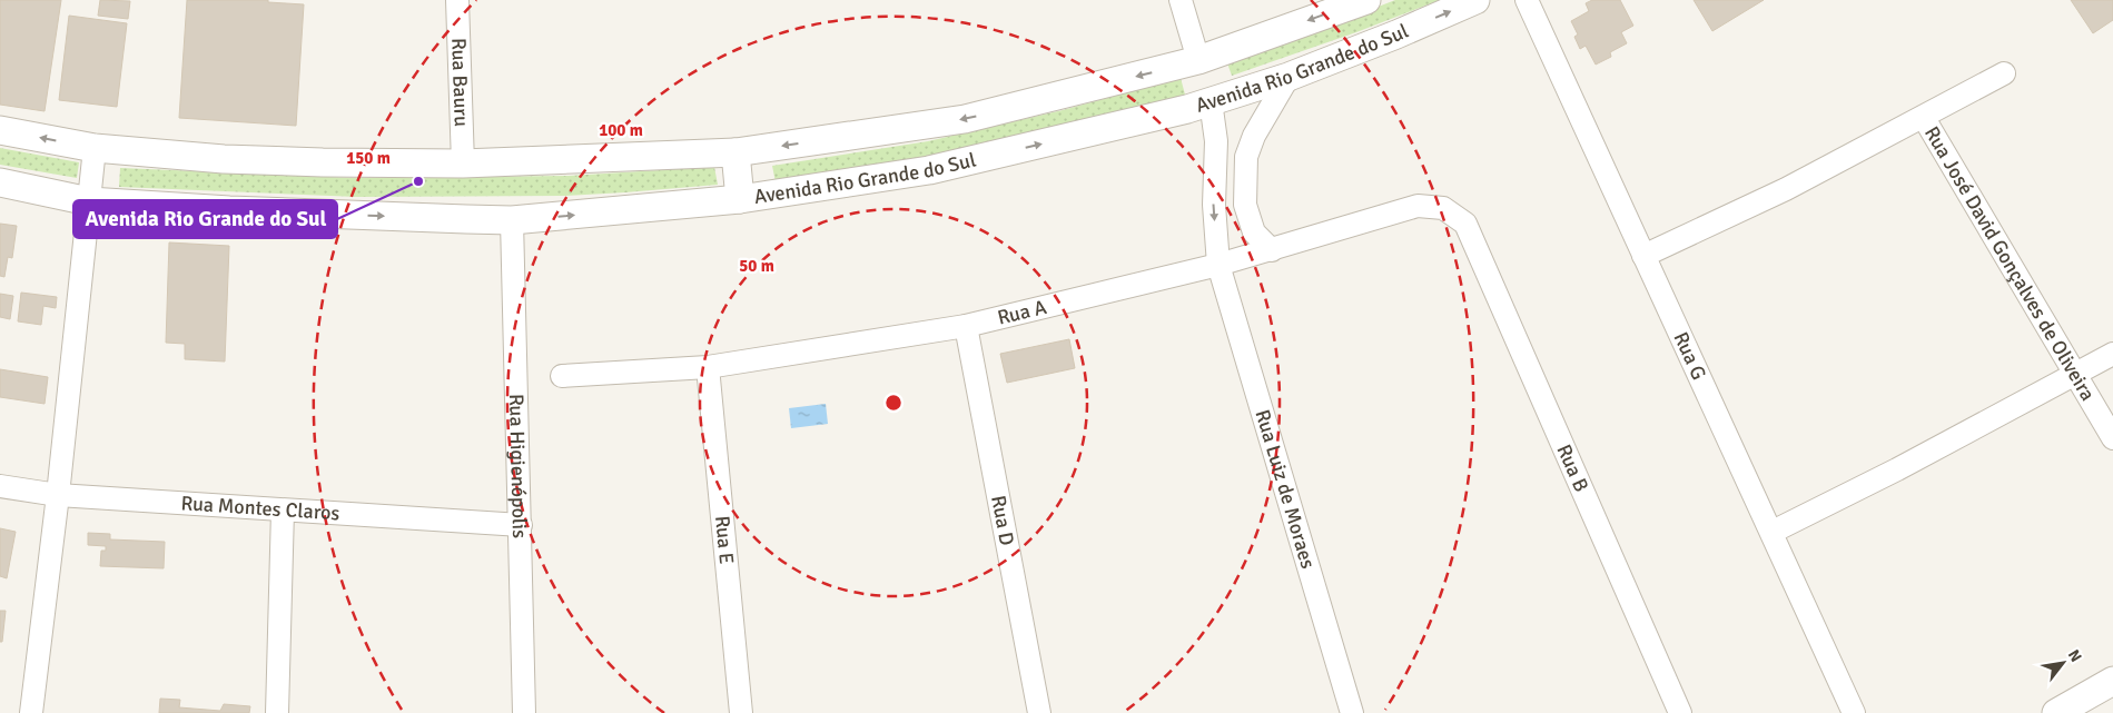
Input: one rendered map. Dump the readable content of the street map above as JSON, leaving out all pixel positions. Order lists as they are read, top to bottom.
{
  "streets": {
    "street": [
      "Avenida Rio Grande do Sul",
      "Rua Bauru",
      "Rua José David Gonçalves de Oliveira",
      "Rua A",
      "Rua G",
      "Rua Higienópolis",
      "Rua B",
      "Rua Luiz de Moraes",
      "Rua Montes Claros",
      "Rua D",
      "Rua E"
    ]
  },
  "crossings": [
    ["Avenida Rio Grande do Sul", "Rua Bauru"],
    ["Avenida Rio Grande do Sul", "Rua Higienópolis"],
    ["Avenida Rio Grande do Sul", "Rua Luiz de Moraes"],
    ["Rua A", "Rua B"],
    ["Rua A", "Rua Luiz de Moraes"],
    ["Rua A", "Rua D"],
    ["Rua A", "Rua E"],
    ["Rua Higienópolis", "Rua Montes Claros"]
  ],
  "places": ["Avenida Rio Grande do Sul"],
  "north": "top right",
  "rings": ["100 m", "150 m", "50 m"]
}
